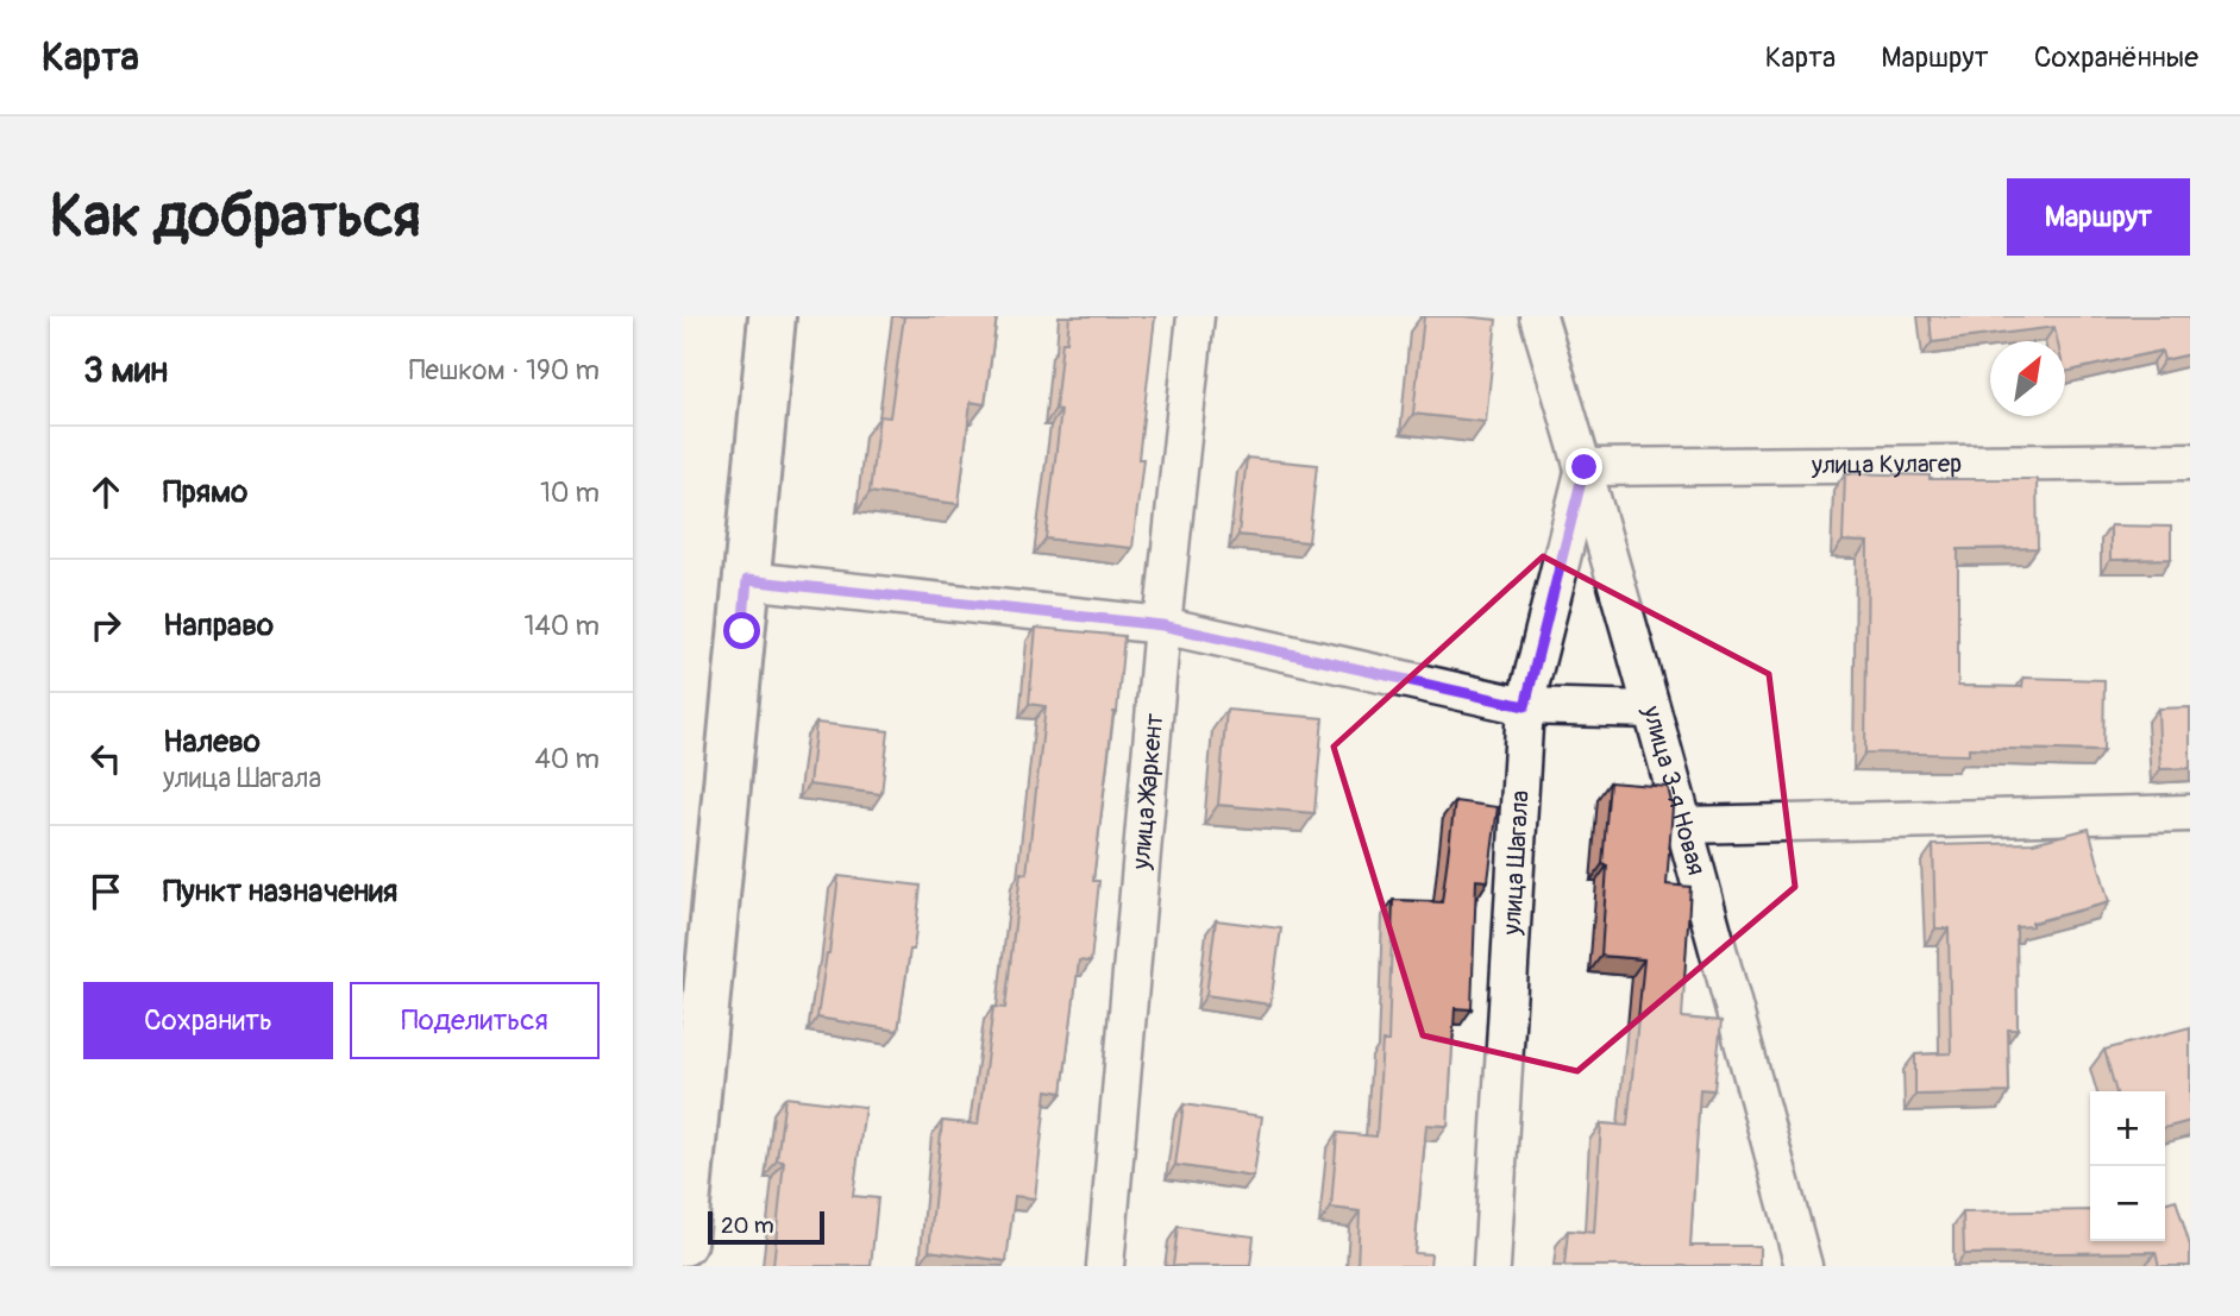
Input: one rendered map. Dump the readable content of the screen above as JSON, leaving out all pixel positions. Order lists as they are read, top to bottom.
{
  "streets": {
    "street": [
      "улица Кулагер",
      "улица Жаркент",
      "улица 3-я Новая",
      "улица Шагала"
    ]
  },
  "crossings": [
    ["улица Кулагер", "улица 3-я Новая"],
    ["улица Кулагер", "улица Шагала"],
    ["улица 3-я Новая", "улица Шагала"]
  ],
  "scale_bar": "20 m",
  "north": "top right",
  "page": {
    "header": "Карта",
    "nav": ["Карта", "Маршрут", "Сохранённые"],
    "buttons": [
      "Маршрут",
      ["Сохранить", "Поделиться"]
    ],
    "title": "Как добраться",
    "heading": ["3 мин", "Пешком · 190 m"],
    "list": [
      ["Прямо", "10 m"],
      ["Направо", "140 m"],
      ["Налево", "улица Шагала", "40 m"],
      "Пункт назначения"
    ],
    "map_buttons": ["+", "−"],
    "scale": "20 m"
  }
}
